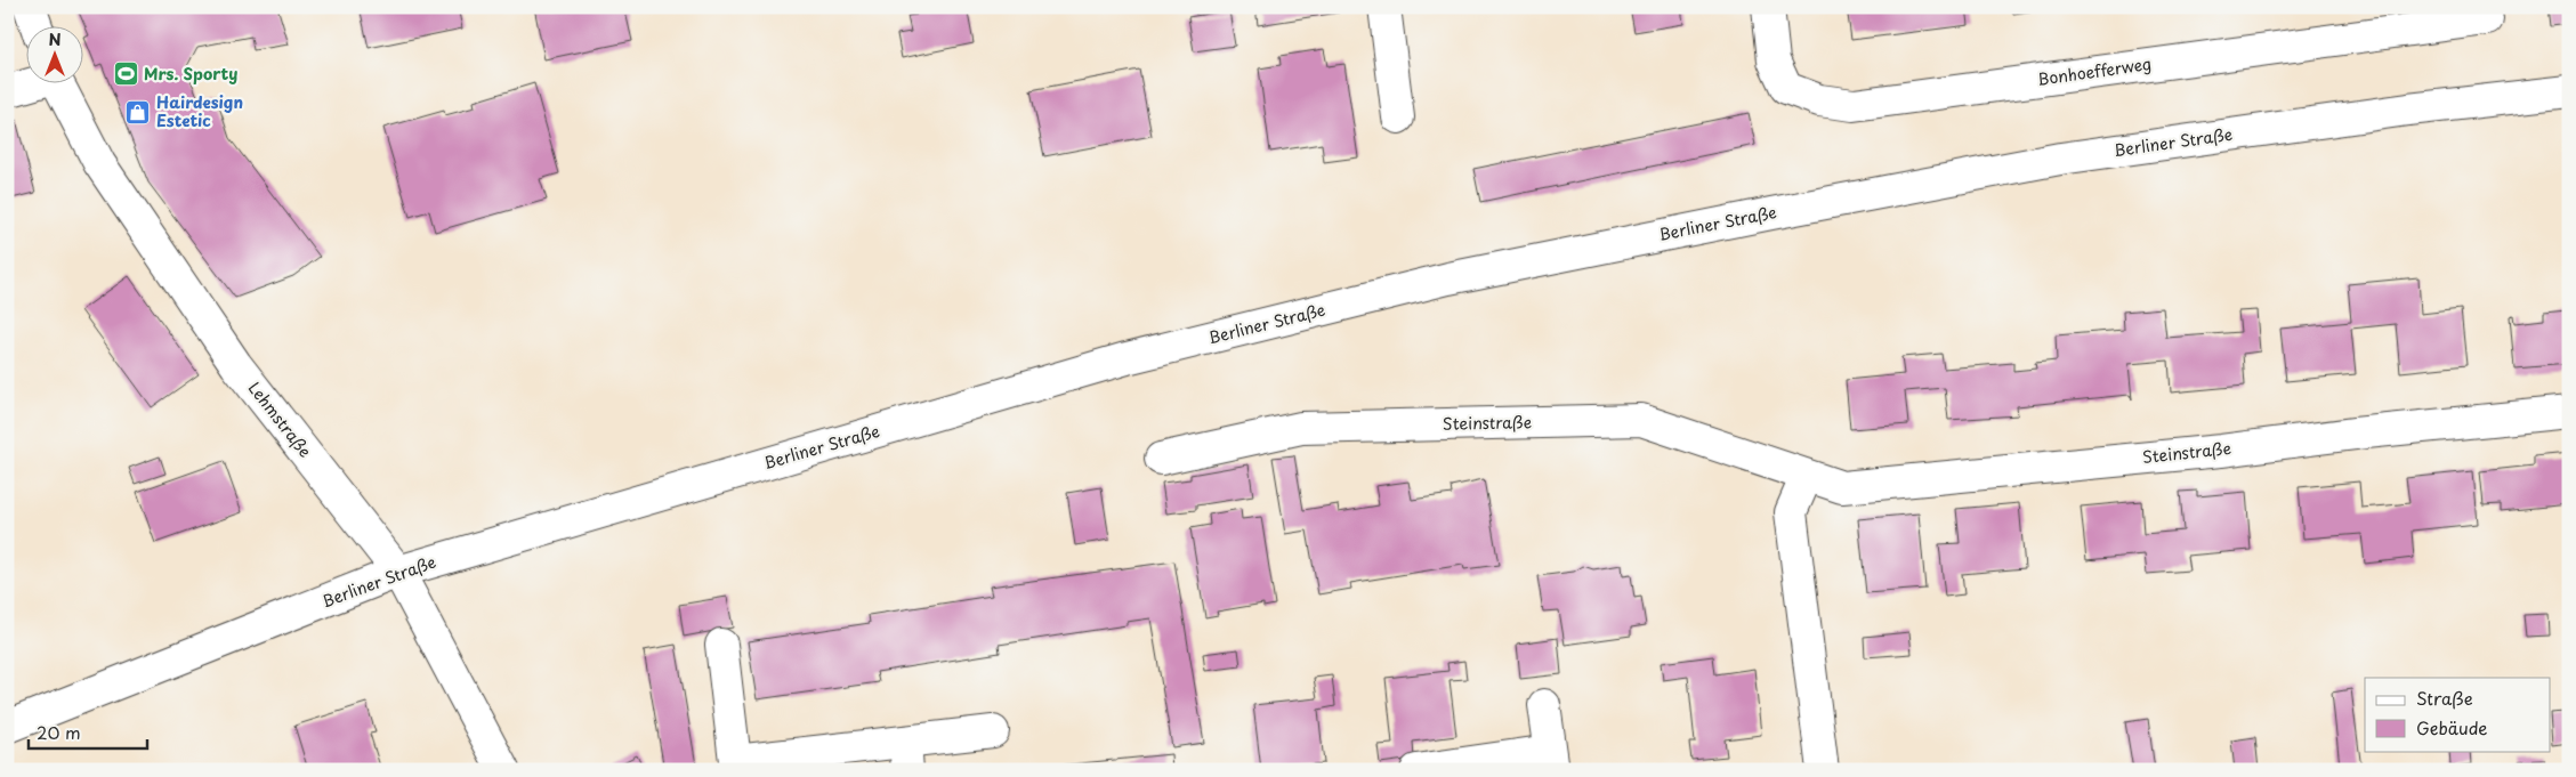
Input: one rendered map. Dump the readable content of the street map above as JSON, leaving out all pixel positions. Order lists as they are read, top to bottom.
{
  "streets": {
    "street": [
      "Bonhoefferweg",
      "Berliner Straße",
      "Lehmstraße",
      "Steinstraße"
    ]
  },
  "crossings": [
    ["Berliner Straße", "Lehmstraße"]
  ],
  "places": {
    "sports": ["Mrs. Sporty"],
    "shop": ["Hairdesign Estetic"]
  },
  "legend": ["Straße", "Gebäude"],
  "scale_bar": "20 m",
  "north": "top"
}
